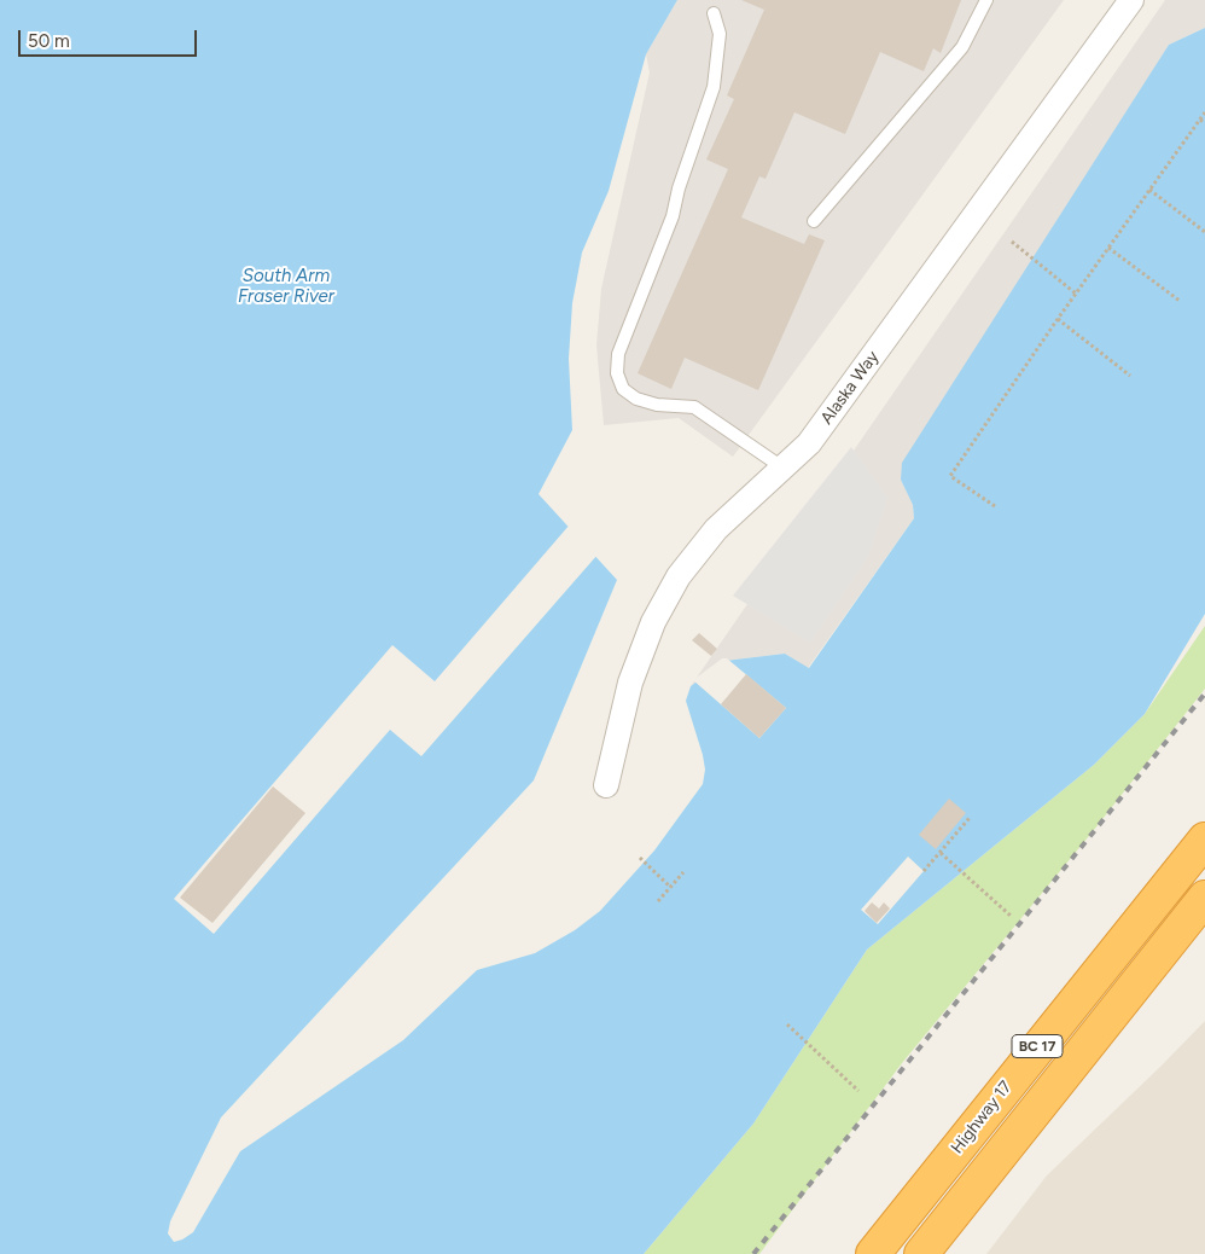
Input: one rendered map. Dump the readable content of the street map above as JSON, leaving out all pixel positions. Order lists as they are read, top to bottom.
{
  "streets": {
    "highway": ["BC 17", "Highway 17"],
    "street": ["Alaska Way"]
  },
  "water": ["South Arm Fraser River"],
  "scale_bar": "50 m"
}
